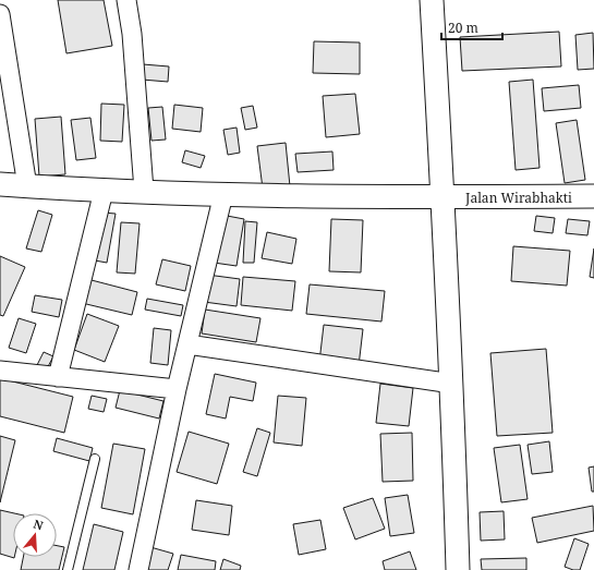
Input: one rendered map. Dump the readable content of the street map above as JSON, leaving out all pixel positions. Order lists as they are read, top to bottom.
{
  "streets": {
    "street": ["Jalan Wirabhakti"]
  },
  "scale_bar": "20 m",
  "north": "top"
}
